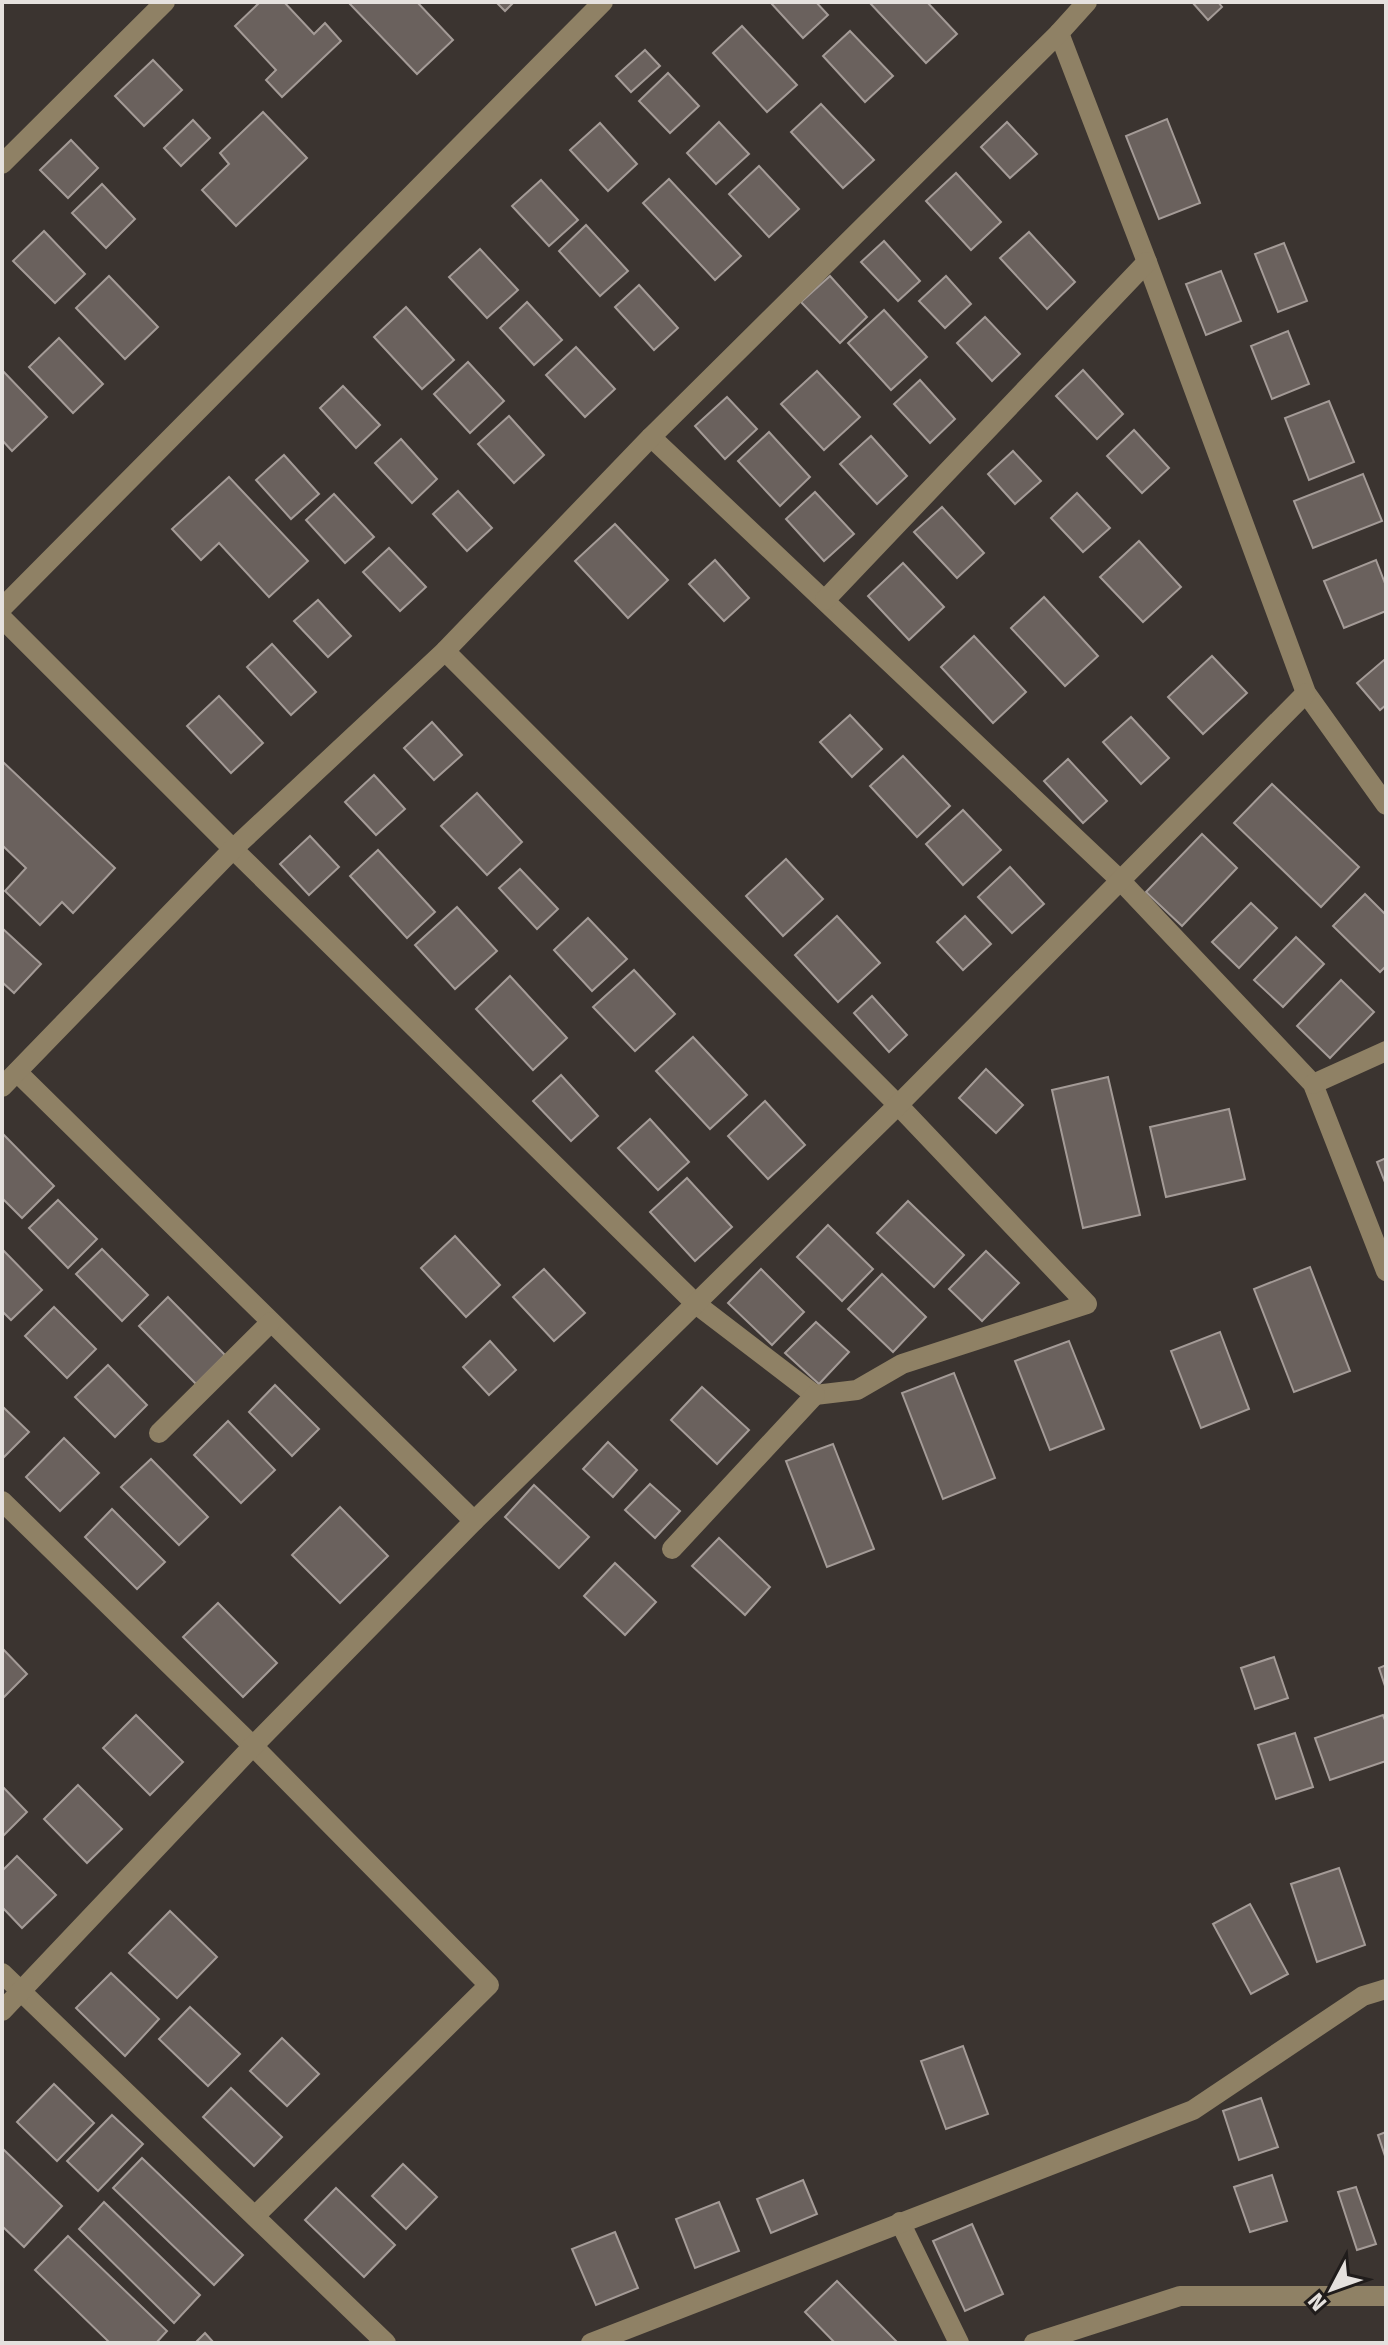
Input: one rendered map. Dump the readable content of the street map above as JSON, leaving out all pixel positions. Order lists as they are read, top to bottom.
{
  "north": "bottom left"
}
